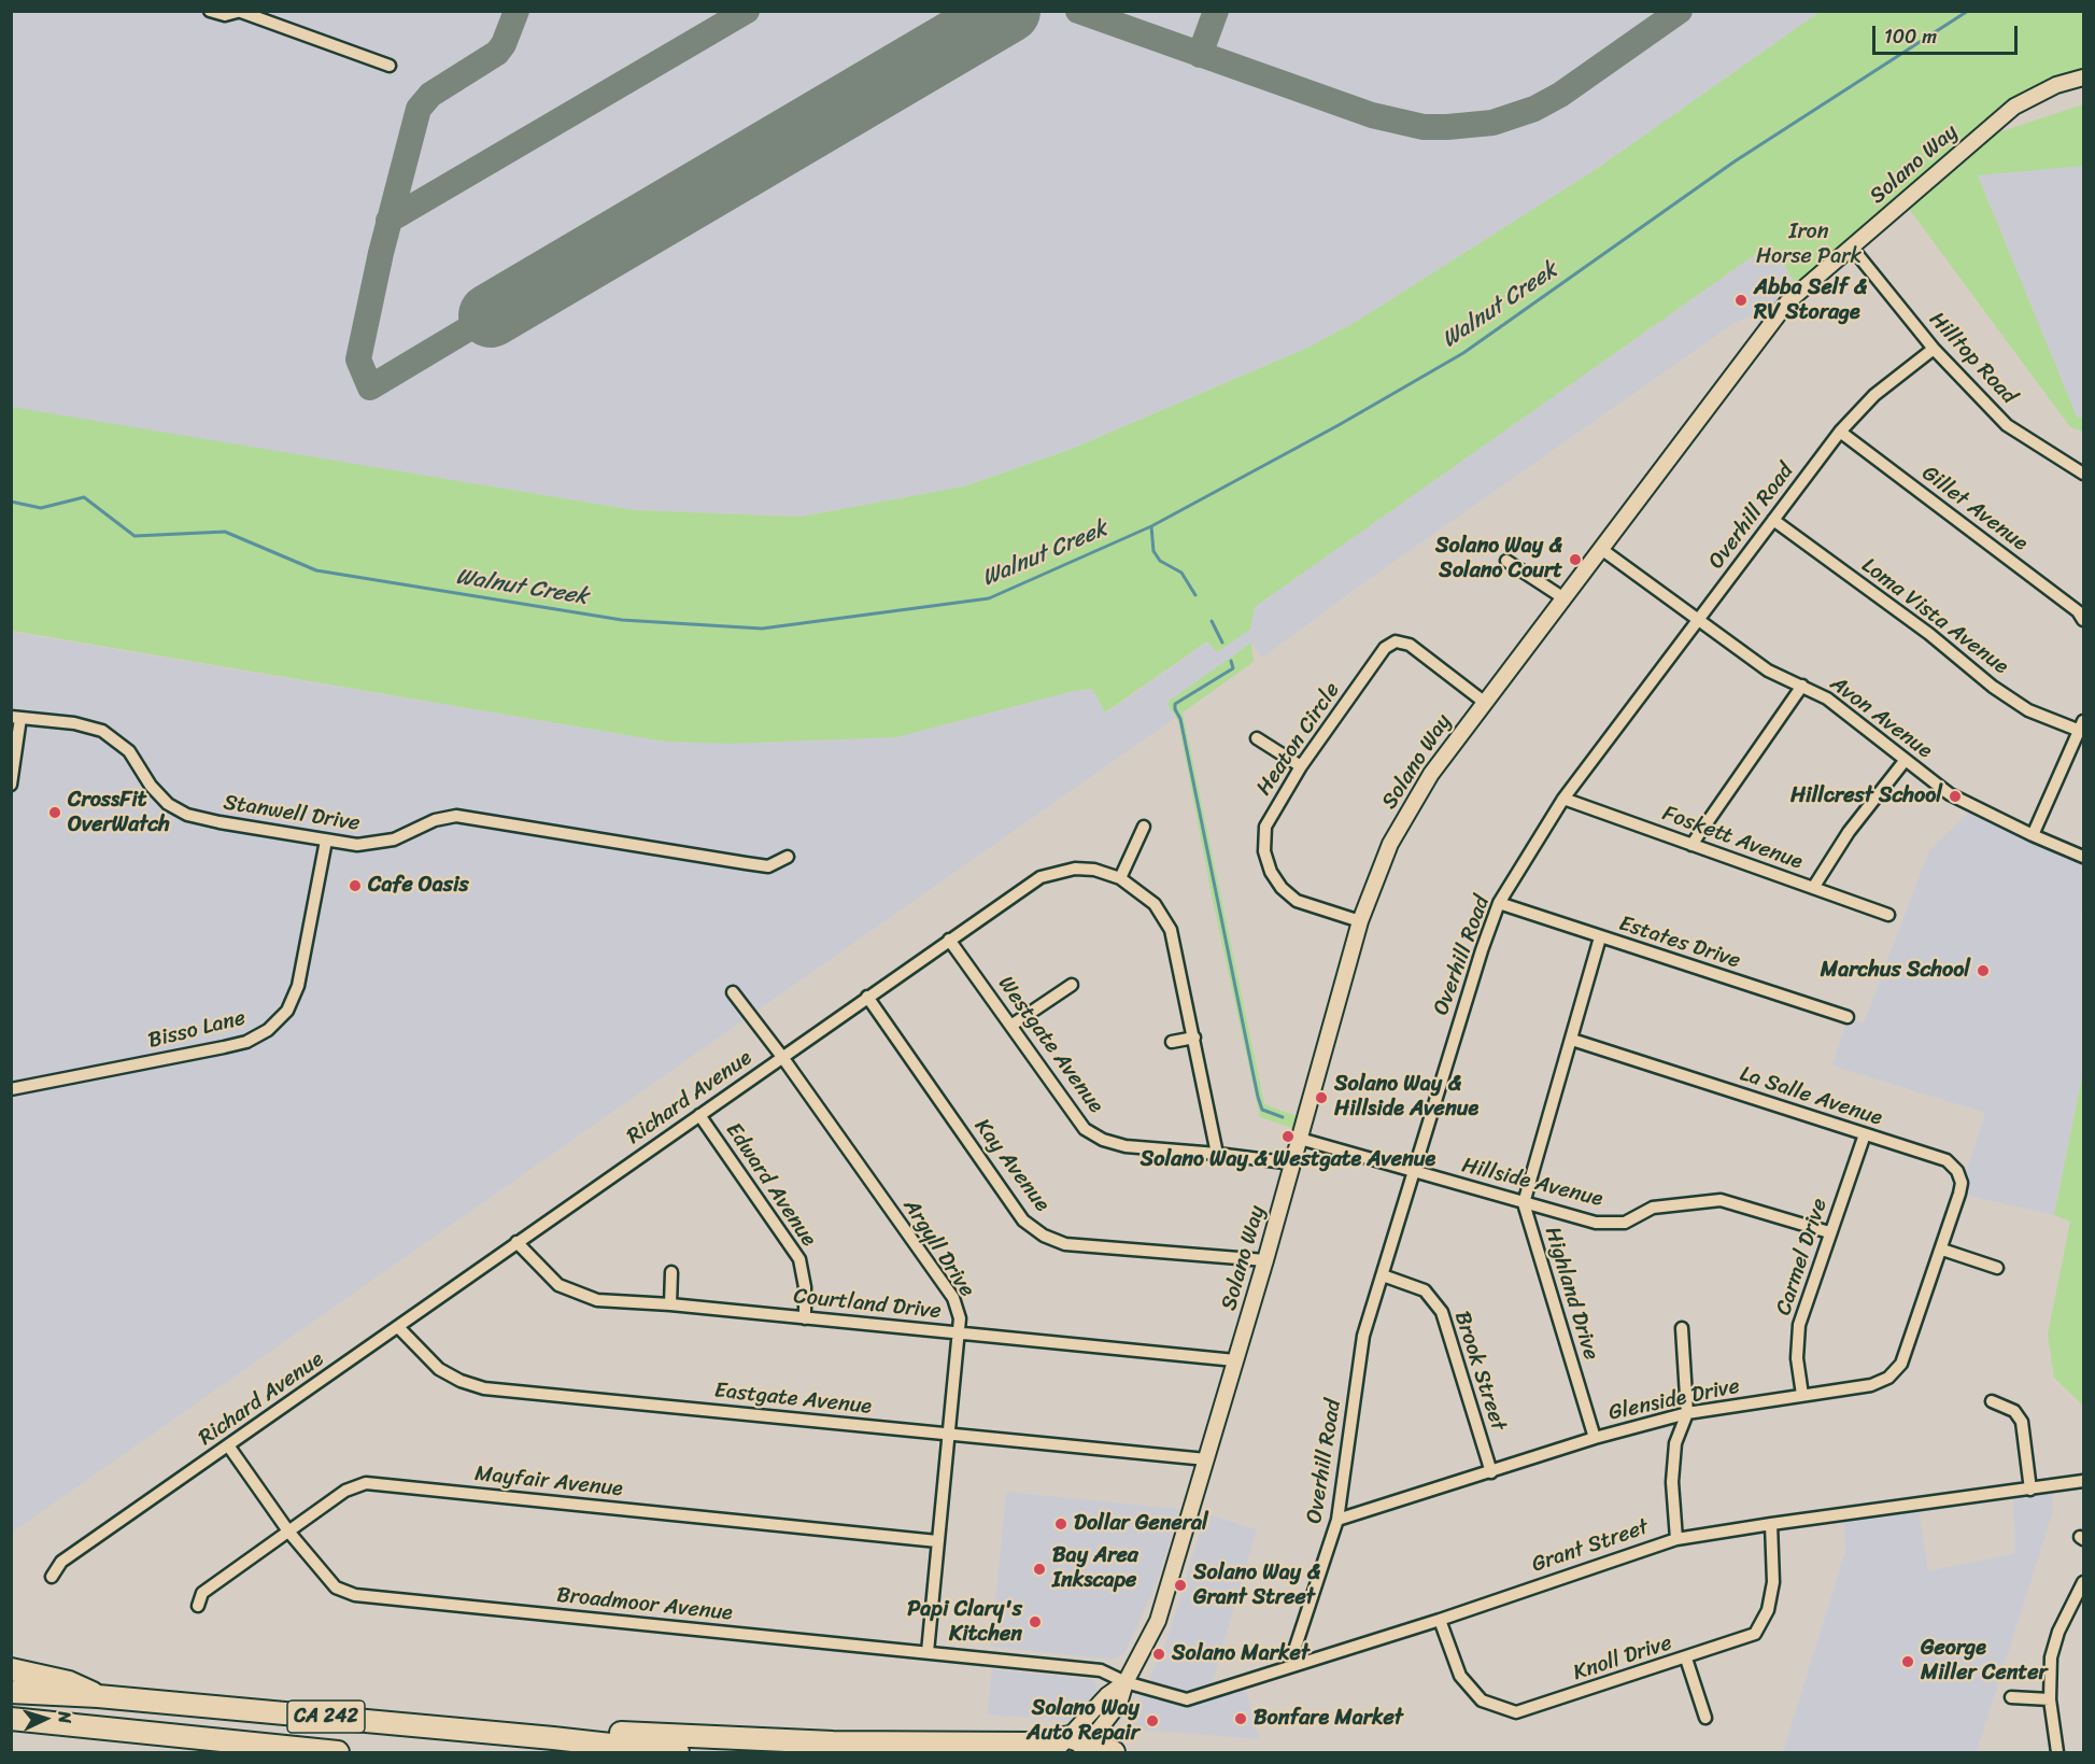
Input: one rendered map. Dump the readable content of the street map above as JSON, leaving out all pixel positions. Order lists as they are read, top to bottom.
{
  "streets": {
    "highway": ["CA 242"],
    "street": [
      "Solano Way",
      "Hilltop Road",
      "Gillet Avenue",
      "Overhill Road",
      "Loma Vista Avenue",
      "Avon Avenue",
      "Heaton Circle",
      "Stanwell Drive",
      "Foskett Avenue",
      "Estates Drive",
      "Bisso Lane",
      "Westgate Avenue",
      "La Salle Avenue",
      "Richard Avenue",
      "Kay Avenue",
      "Hillside Avenue",
      "Edward Avenue",
      "Argyll Drive",
      "Carmel Drive",
      "Highland Drive",
      "Courtland Drive",
      "Brook Street",
      "Eastgate Avenue",
      "Glenside Drive",
      "Mayfair Avenue",
      "Grant Street",
      "Broadmoor Avenue",
      "Knoll Drive"
    ]
  },
  "crossings": [
    ["Solano Way", "Hilltop Road"],
    ["Solano Way", "Avon Avenue"],
    ["Solano Way", "Heaton Circle"],
    ["Solano Way", "Westgate Avenue"],
    ["Solano Way", "Kay Avenue"],
    ["Solano Way", "Hillside Avenue"],
    ["Solano Way", "Courtland Drive"],
    ["Solano Way", "Eastgate Avenue"],
    ["Solano Way", "Grant Street"],
    ["Solano Way", "Broadmoor Avenue"],
    ["Hilltop Road", "Overhill Road"],
    ["Gillet Avenue", "Overhill Road"],
    ["Overhill Road", "Loma Vista Avenue"],
    ["Overhill Road", "Avon Avenue"],
    ["Overhill Road", "Foskett Avenue"],
    ["Overhill Road", "Estates Drive"],
    ["Overhill Road", "Hillside Avenue"],
    ["Overhill Road", "Brook Street"],
    ["Overhill Road", "Glenside Drive"],
    ["Overhill Road", "Grant Street"],
    ["Stanwell Drive", "Bisso Lane"],
    ["Westgate Avenue", "Richard Avenue"],
    ["La Salle Avenue", "Carmel Drive"],
    ["La Salle Avenue", "Glenside Drive"],
    ["Richard Avenue", "Kay Avenue"],
    ["Richard Avenue", "Edward Avenue"],
    ["Richard Avenue", "Argyll Drive"],
    ["Richard Avenue", "Courtland Drive"],
    ["Richard Avenue", "Eastgate Avenue"],
    ["Richard Avenue", "Broadmoor Avenue"],
    ["Hillside Avenue", "Carmel Drive"],
    ["Hillside Avenue", "Highland Drive"],
    ["Edward Avenue", "Courtland Drive"],
    ["Argyll Drive", "Courtland Drive"],
    ["Argyll Drive", "Eastgate Avenue"],
    ["Argyll Drive", "Mayfair Avenue"],
    ["Argyll Drive", "Broadmoor Avenue"],
    ["Carmel Drive", "Glenside Drive"],
    ["Highland Drive", "Glenside Drive"],
    ["Brook Street", "Glenside Drive"],
    ["Mayfair Avenue", "Broadmoor Avenue"],
    ["Grant Street", "Broadmoor Avenue"],
    ["Grant Street", "Knoll Drive"]
  ],
  "water": ["Walnut Creek"],
  "parks": ["Iron Horse Park"],
  "places": [
    "Abba Self & RV Storage",
    "Solano Way & Solano Court",
    "Hillcrest School",
    "CrossFit OverWatch",
    "Cafe Oasis",
    "Marchus School",
    "Solano Way & Hillside Avenue",
    "Solano Way & Westgate Avenue",
    "Dollar General",
    "Bay Area Inkscape",
    "Solano Way & Grant Street",
    "Papi Clary's Kitchen",
    "Solano Market",
    "George Miller Center",
    "Bonfare Market",
    "Solano Way Auto Repair"
  ],
  "scale_bar": "100 m",
  "north": "right"
}
